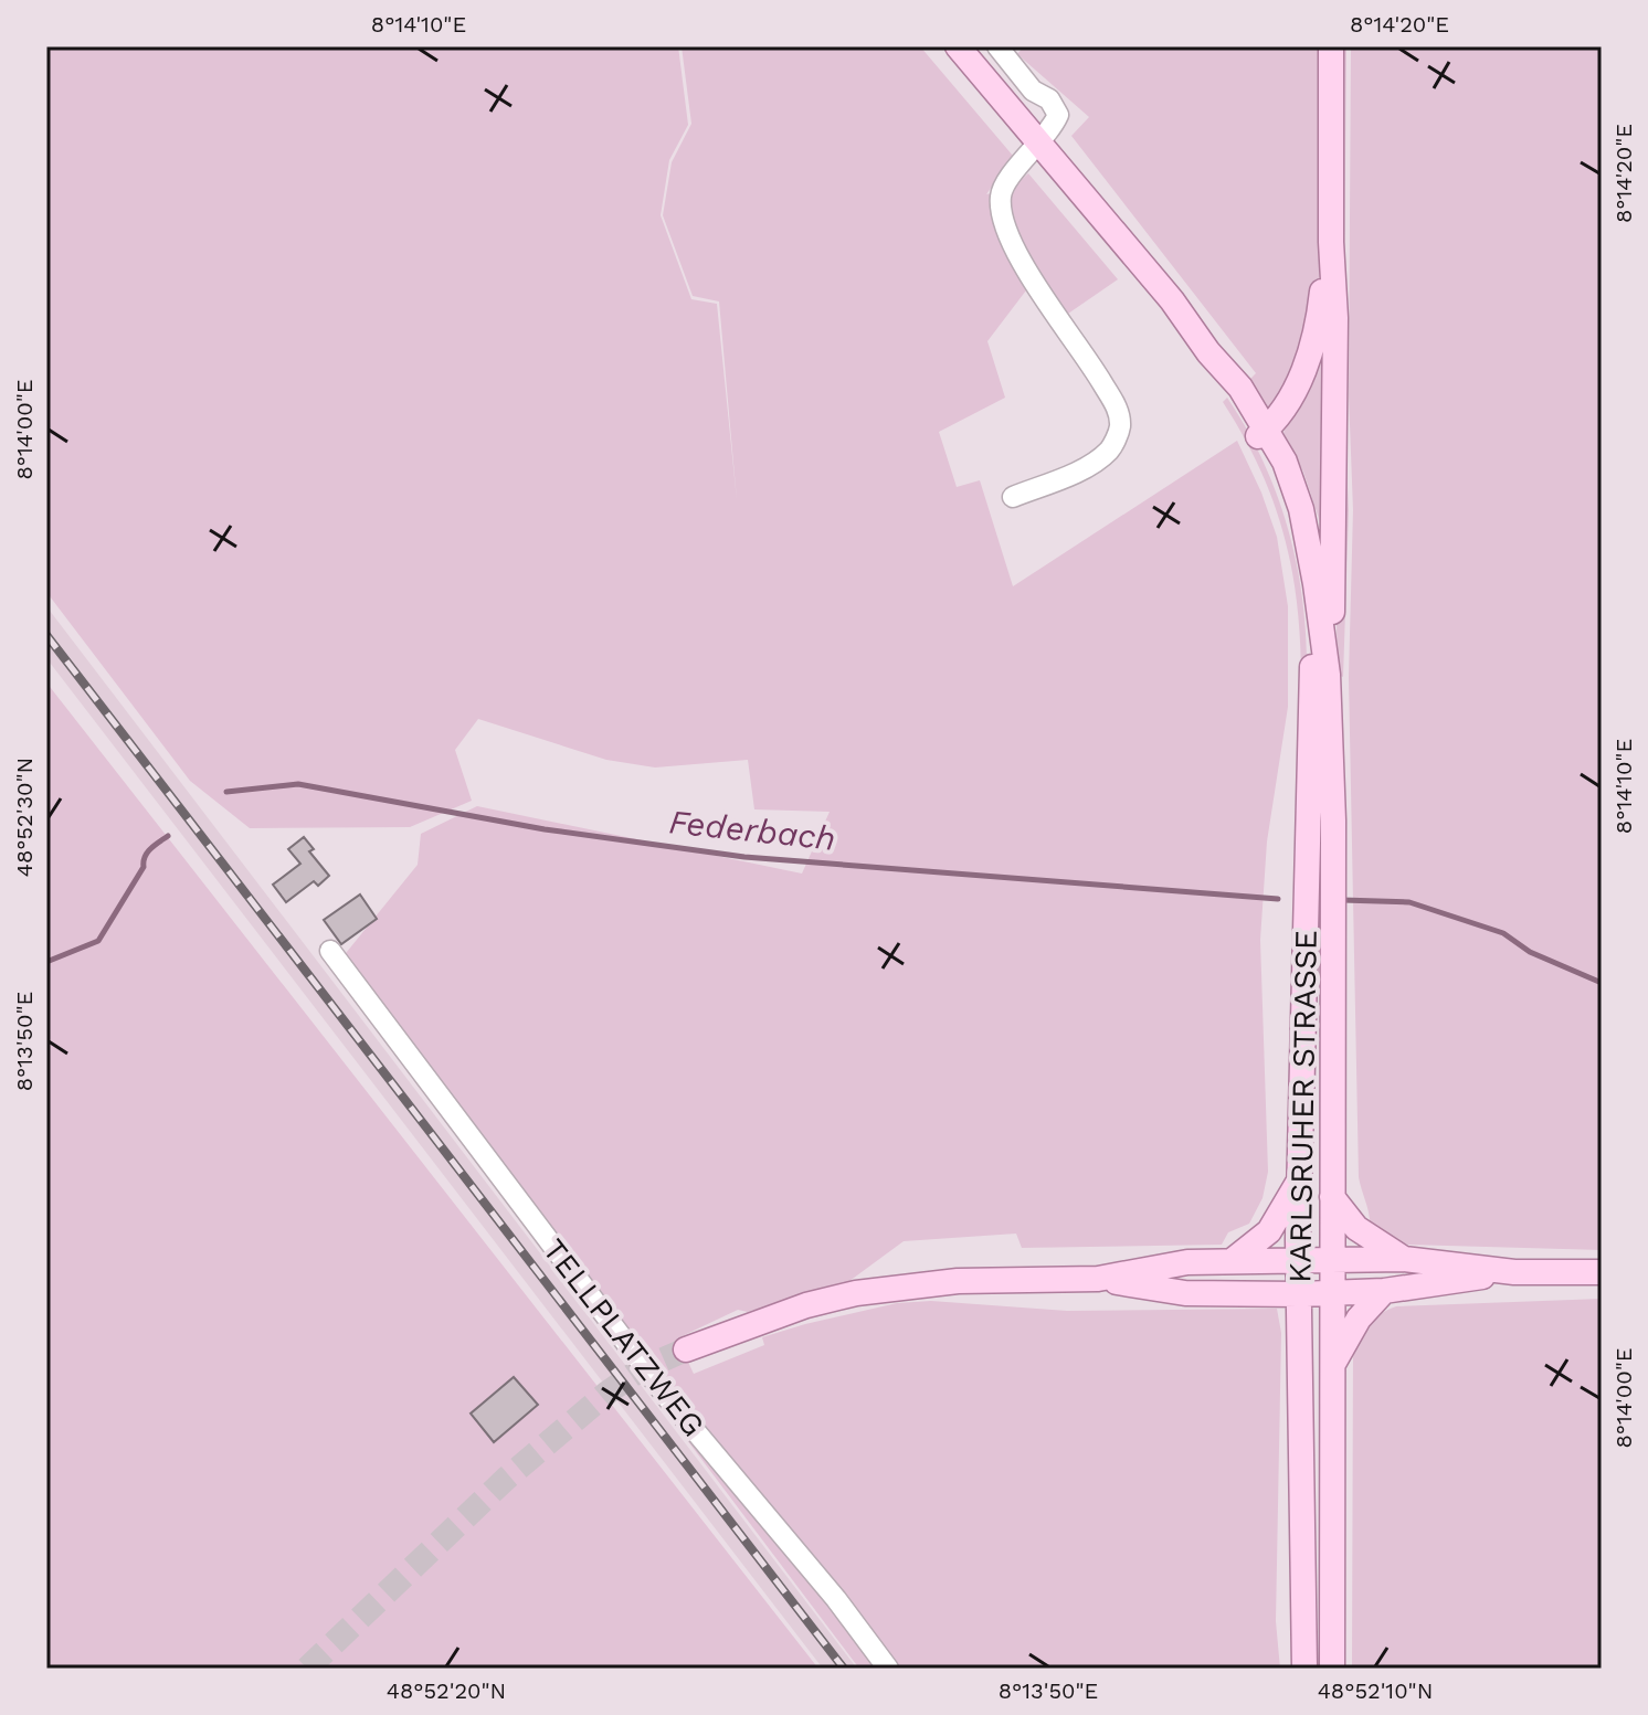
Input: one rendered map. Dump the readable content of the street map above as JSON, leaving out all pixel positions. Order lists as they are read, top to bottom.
{
  "streets": {
    "main road": ["KARLSRUHER STRASSE"],
    "lane": ["TELLPLATZWEG"]
  },
  "water": ["Federbach"],
  "coordinates": [
    "8°14'10\"E",
    "8°14'20\"E",
    "8°14'00\"E",
    "48°52'30\"N",
    "8°13'50\"E",
    "48°52'20\"N",
    "48°52'10\"N"
  ]
}
